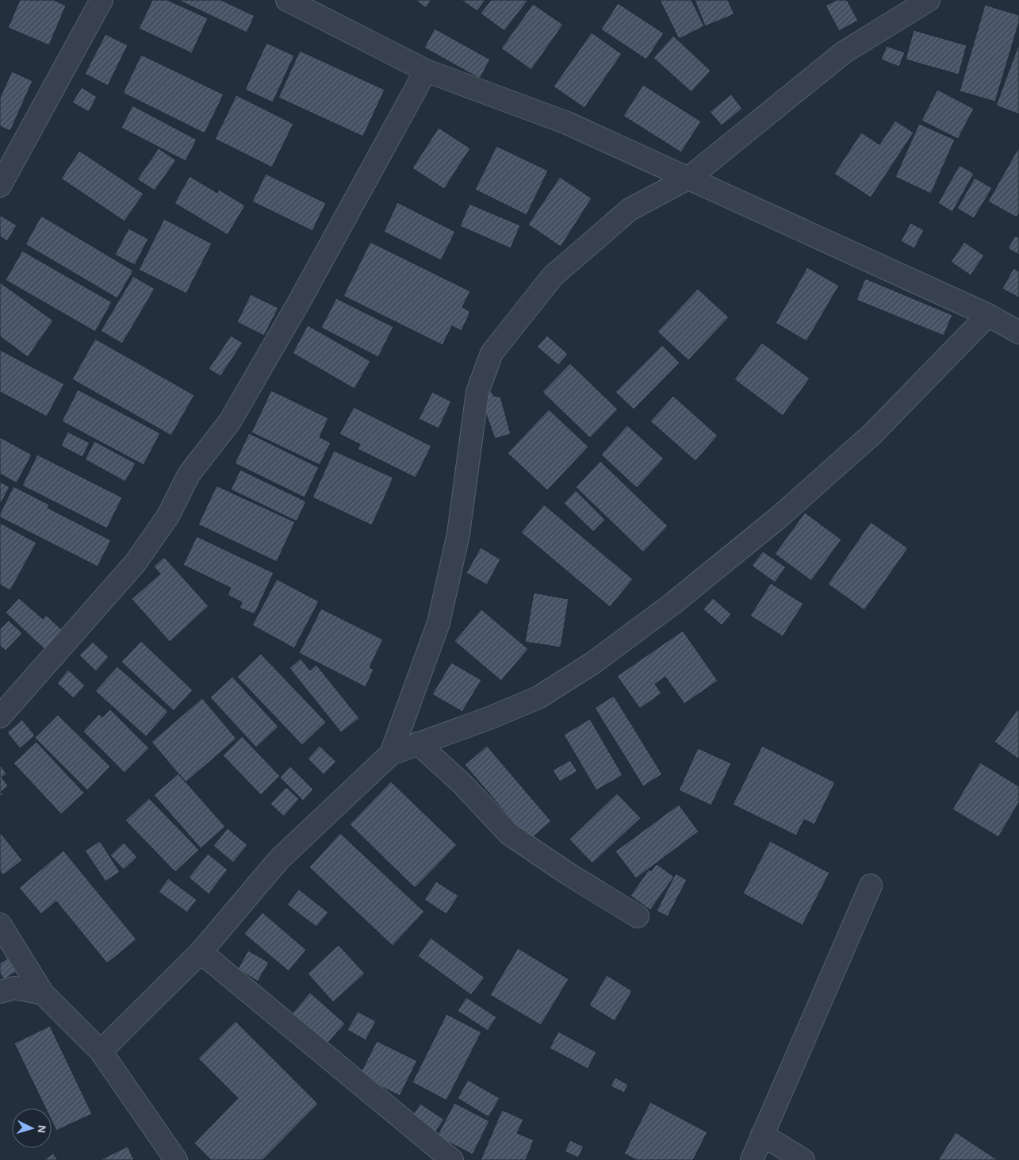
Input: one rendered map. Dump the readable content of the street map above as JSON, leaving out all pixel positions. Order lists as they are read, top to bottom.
{
  "north": "right"
}
